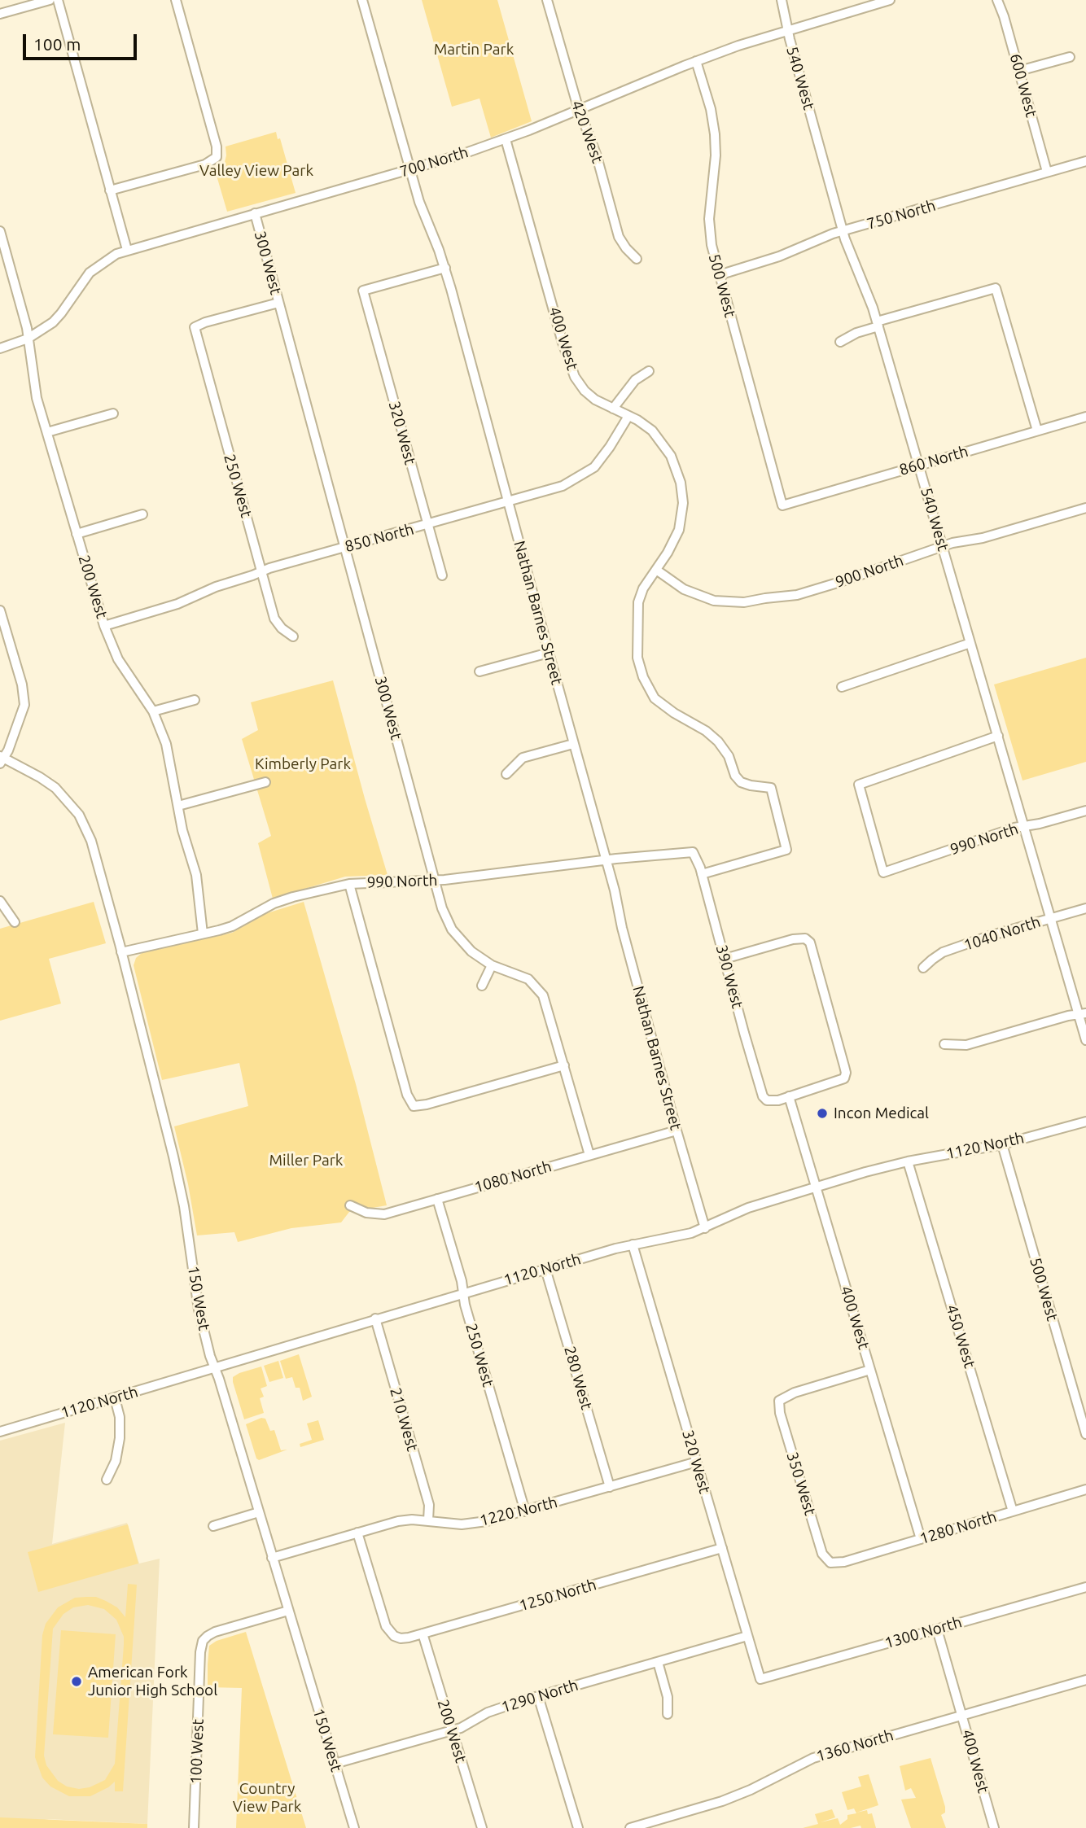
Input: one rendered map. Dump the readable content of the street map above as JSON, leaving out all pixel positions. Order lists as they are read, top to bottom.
{
  "streets": {
    "street": [
      "540 West",
      "600 West",
      "420 West",
      "700 North",
      "750 North",
      "300 West",
      "500 West",
      "400 West",
      "320 West",
      "860 North",
      "250 West",
      "850 North",
      "900 North",
      "200 West",
      "Nathan Barnes Street",
      "990 North",
      "1040 North",
      "390 West",
      "1120 North",
      "1080 North",
      "150 West",
      "450 West",
      "280 West",
      "210 West",
      "350 West",
      "1220 North",
      "1280 North",
      "1250 North",
      "1300 North",
      "1290 North",
      "1360 North",
      "100 West"
    ]
  },
  "crossings": [
    ["540 West", "700 North"],
    ["540 West", "750 North"],
    ["540 West", "860 North"],
    ["540 West", "900 North"],
    ["540 West", "990 North"],
    ["540 West", "1040 North"],
    ["600 West", "750 North"],
    ["420 West", "700 North"],
    ["700 North", "300 West"],
    ["700 North", "500 West"],
    ["700 North", "400 West"],
    ["700 North", "200 West"],
    ["700 North", "Nathan Barnes Street"],
    ["750 North", "500 West"],
    ["300 West", "250 West"],
    ["300 West", "850 North"],
    ["300 West", "990 North"],
    ["300 West", "1080 North"],
    ["500 West", "860 North"],
    ["500 West", "1120 North"],
    ["400 West", "850 North"],
    ["400 West", "900 North"],
    ["400 West", "390 West"],
    ["400 West", "1120 North"],
    ["400 West", "350 West"],
    ["400 West", "1280 North"],
    ["400 West", "1300 North"],
    ["400 West", "1360 North"],
    ["320 West", "850 North"],
    ["320 West", "Nathan Barnes Street"],
    ["320 West", "1120 North"],
    ["320 West", "1220 North"],
    ["320 West", "1250 North"],
    ["320 West", "1300 North"],
    ["320 West", "1290 North"],
    ["250 West", "850 North"],
    ["250 West", "1120 North"],
    ["250 West", "1080 North"],
    ["250 West", "1220 North"],
    ["850 North", "200 West"],
    ["850 North", "Nathan Barnes Street"],
    ["200 West", "990 North"],
    ["200 West", "1250 North"],
    ["200 West", "1290 North"],
    ["Nathan Barnes Street", "990 North"],
    ["Nathan Barnes Street", "1120 North"],
    ["Nathan Barnes Street", "1080 North"],
    ["990 North", "390 West"],
    ["990 North", "150 West"],
    ["1120 North", "150 West"],
    ["1120 North", "450 West"],
    ["1120 North", "280 West"],
    ["1120 North", "210 West"],
    ["150 West", "1220 North"],
    ["150 West", "1290 North"],
    ["150 West", "100 West"],
    ["450 West", "1280 North"],
    ["280 West", "1220 North"],
    ["210 West", "1220 North"],
    ["350 West", "1280 North"],
    ["1220 North", "1250 North"]
  ],
  "parks": [
    "Martin Park",
    "Valley View Park",
    "Kimberly Park",
    "Miller Park",
    "Country View Park"
  ],
  "places": ["Incon Medical", "American Fork Junior High School"],
  "scale_bar": "100 m"
}
